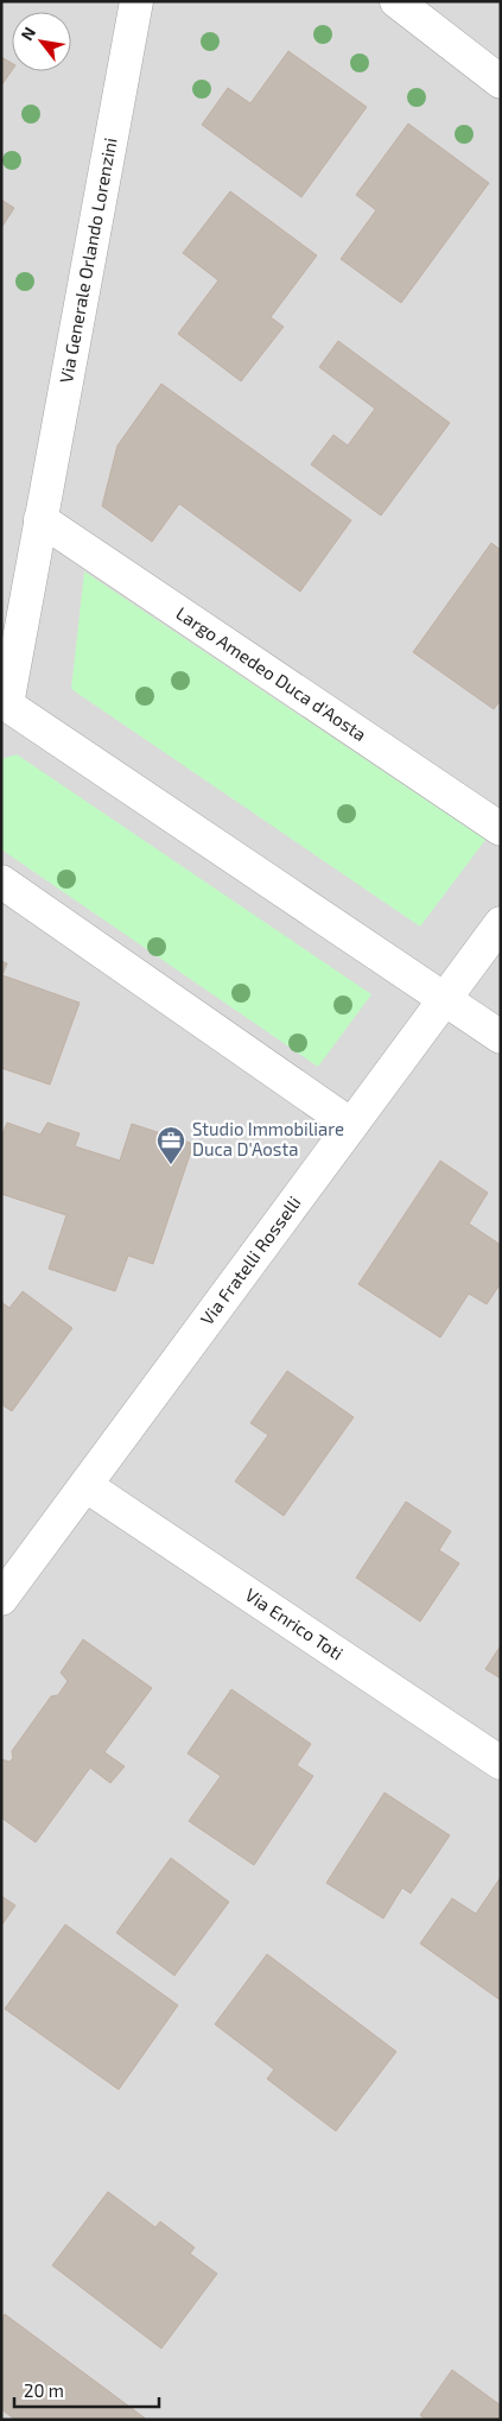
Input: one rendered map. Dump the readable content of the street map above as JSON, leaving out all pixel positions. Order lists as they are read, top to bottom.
{
  "streets": {
    "street": [
      "Via Generale Orlando Lorenzini",
      "Largo Amedeo Duca d'Aosta",
      "Via Fratelli Rosselli",
      "Via Enrico Toti"
    ]
  },
  "crossings": [
    ["Via Generale Orlando Lorenzini", "Largo Amedeo Duca d'Aosta"],
    ["Via Fratelli Rosselli", "Via Enrico Toti"]
  ],
  "places": {
    "office": ["Studio Immobiliare Duca D'Aosta"]
  },
  "scale_bar": "20 m",
  "north": "top left"
}
